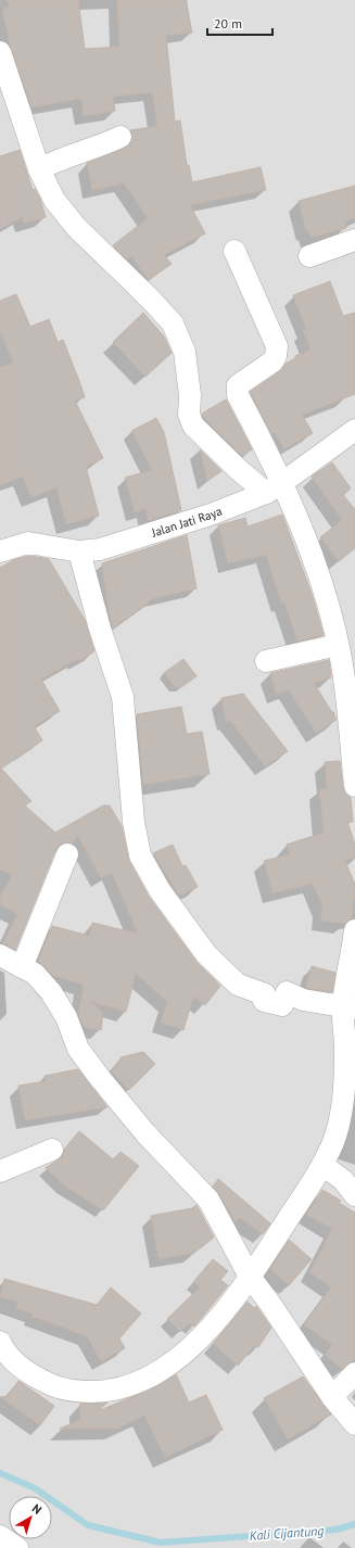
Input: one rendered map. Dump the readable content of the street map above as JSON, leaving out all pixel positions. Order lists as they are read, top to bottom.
{
  "streets": {
    "street": ["Jalan Jati Raya"]
  },
  "water": ["Kali Cijantung"],
  "scale_bar": "20 m",
  "north": "top right"
}
